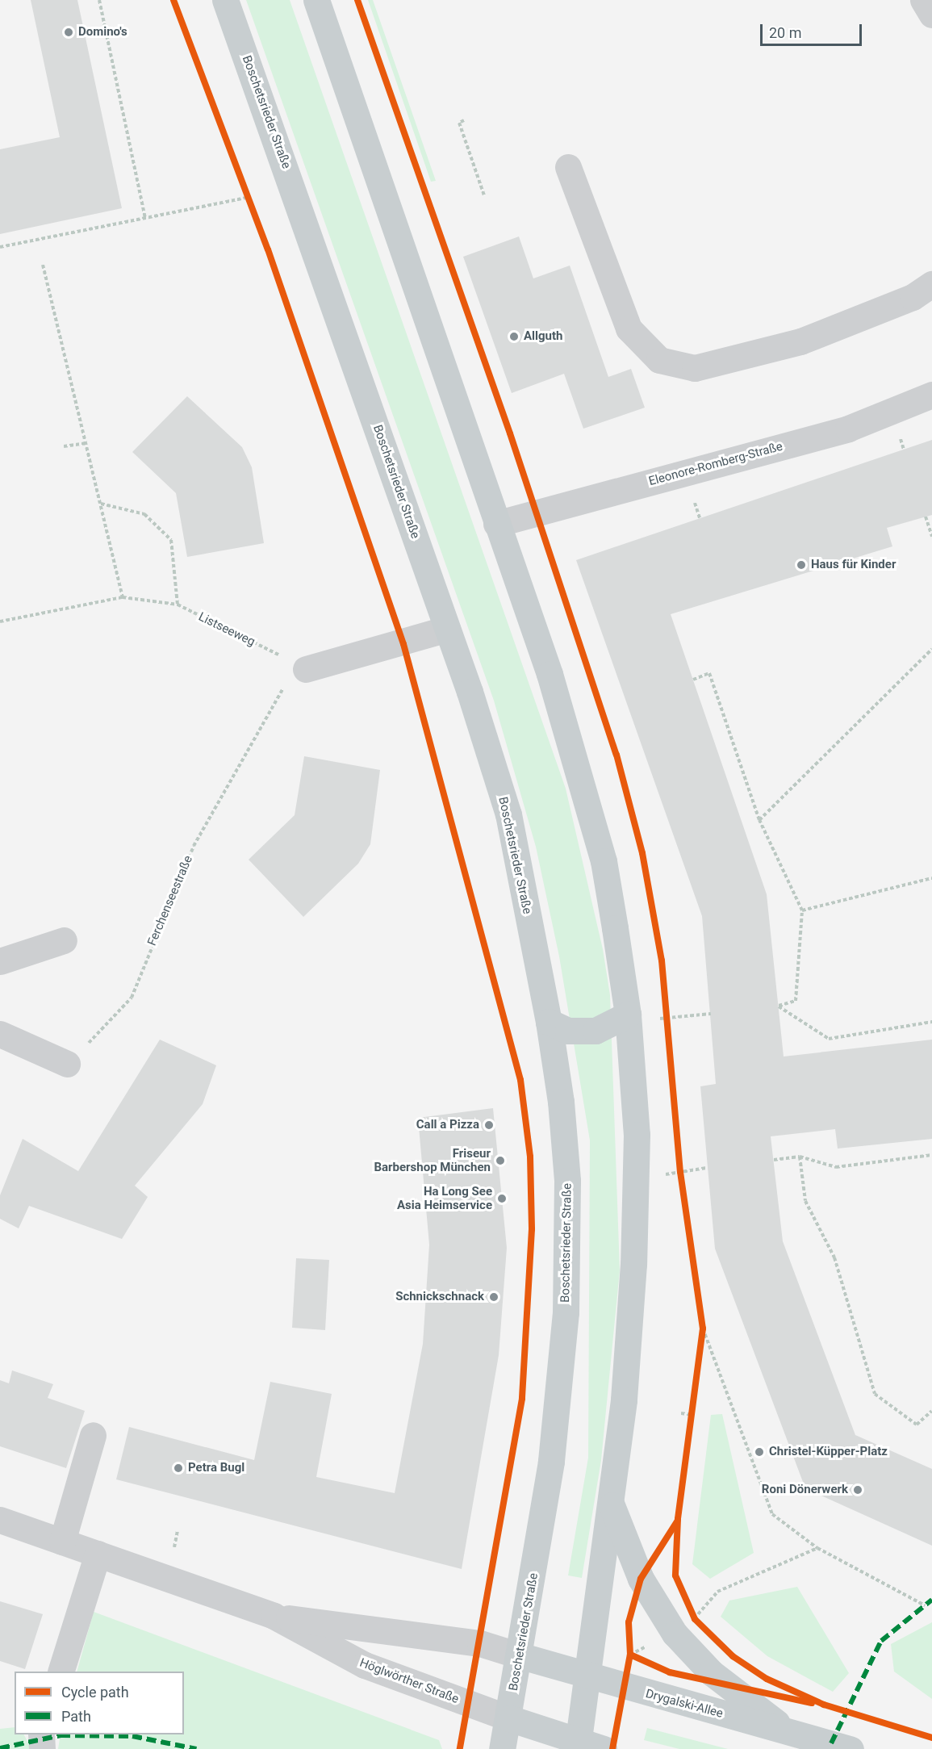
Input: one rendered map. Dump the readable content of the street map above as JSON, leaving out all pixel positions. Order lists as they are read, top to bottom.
{
  "streets": {
    "main road": ["Boschetsrieder Straße", "Höglwörther Straße", "Drygalski-Allee"],
    "street": ["Eleonore-Romberg-Straße"],
    "path": ["Listseeweg", "Ferchenseestraße"]
  },
  "crossings": [
    ["Boschetsrieder Straße", "Höglwörther Straße"],
    ["Boschetsrieder Straße", "Drygalski-Allee"],
    ["Listseeweg", "Ferchenseestraße"],
    ["Höglwörther Straße", "Drygalski-Allee"]
  ],
  "places": [
    "Domino's",
    "Allguth",
    "Haus für Kinder",
    "Call a Pizza",
    "Friseur Barbershop München",
    "Ha Long See Asia Heimservice",
    "Schnickschnack",
    "Christel-Küpper-Platz",
    "Petra Bugl",
    "Roni Dönerwerk"
  ],
  "legend": ["Cycle path", "Path"],
  "scale_bar": "20 m"
}
